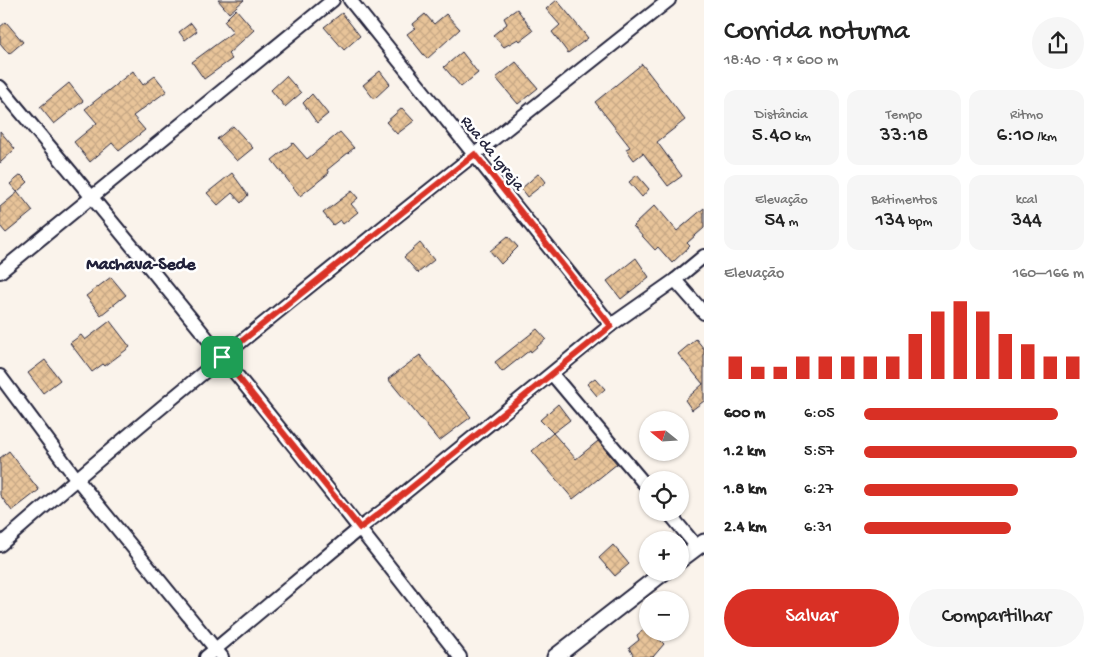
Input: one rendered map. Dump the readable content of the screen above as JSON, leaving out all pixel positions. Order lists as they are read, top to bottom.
{
  "streets": {
    "street": ["Rua da Igreja"]
  },
  "districts": ["Machava-Sede"],
  "north": "left",
  "page": {
    "heading": ["Corrida noturna", "18:40 · 9 × 600 m"],
    "stats": [
      ["Distância", "5.40 km"],
      ["Tempo", "33:18"],
      ["Ritmo", "6:10 /km"],
      ["Elevação", "54 m"],
      ["Batimentos", "134 bpm"],
      ["kcal", "344"]
    ],
    "chart": ["Elevação", "160–166 m"],
    "list": [
      {
        "name": "600 m",
        "note": "6:05"
      },
      {
        "name": "1.2 km",
        "note": "5:57"
      },
      {
        "name": "1.8 km",
        "note": "6:27"
      },
      {
        "name": "2.4 km",
        "note": "6:31"
      }
    ],
    "map_buttons": ["+", "−"],
    "buttons": ["Salvar", "Compartilhar"]
  }
}
